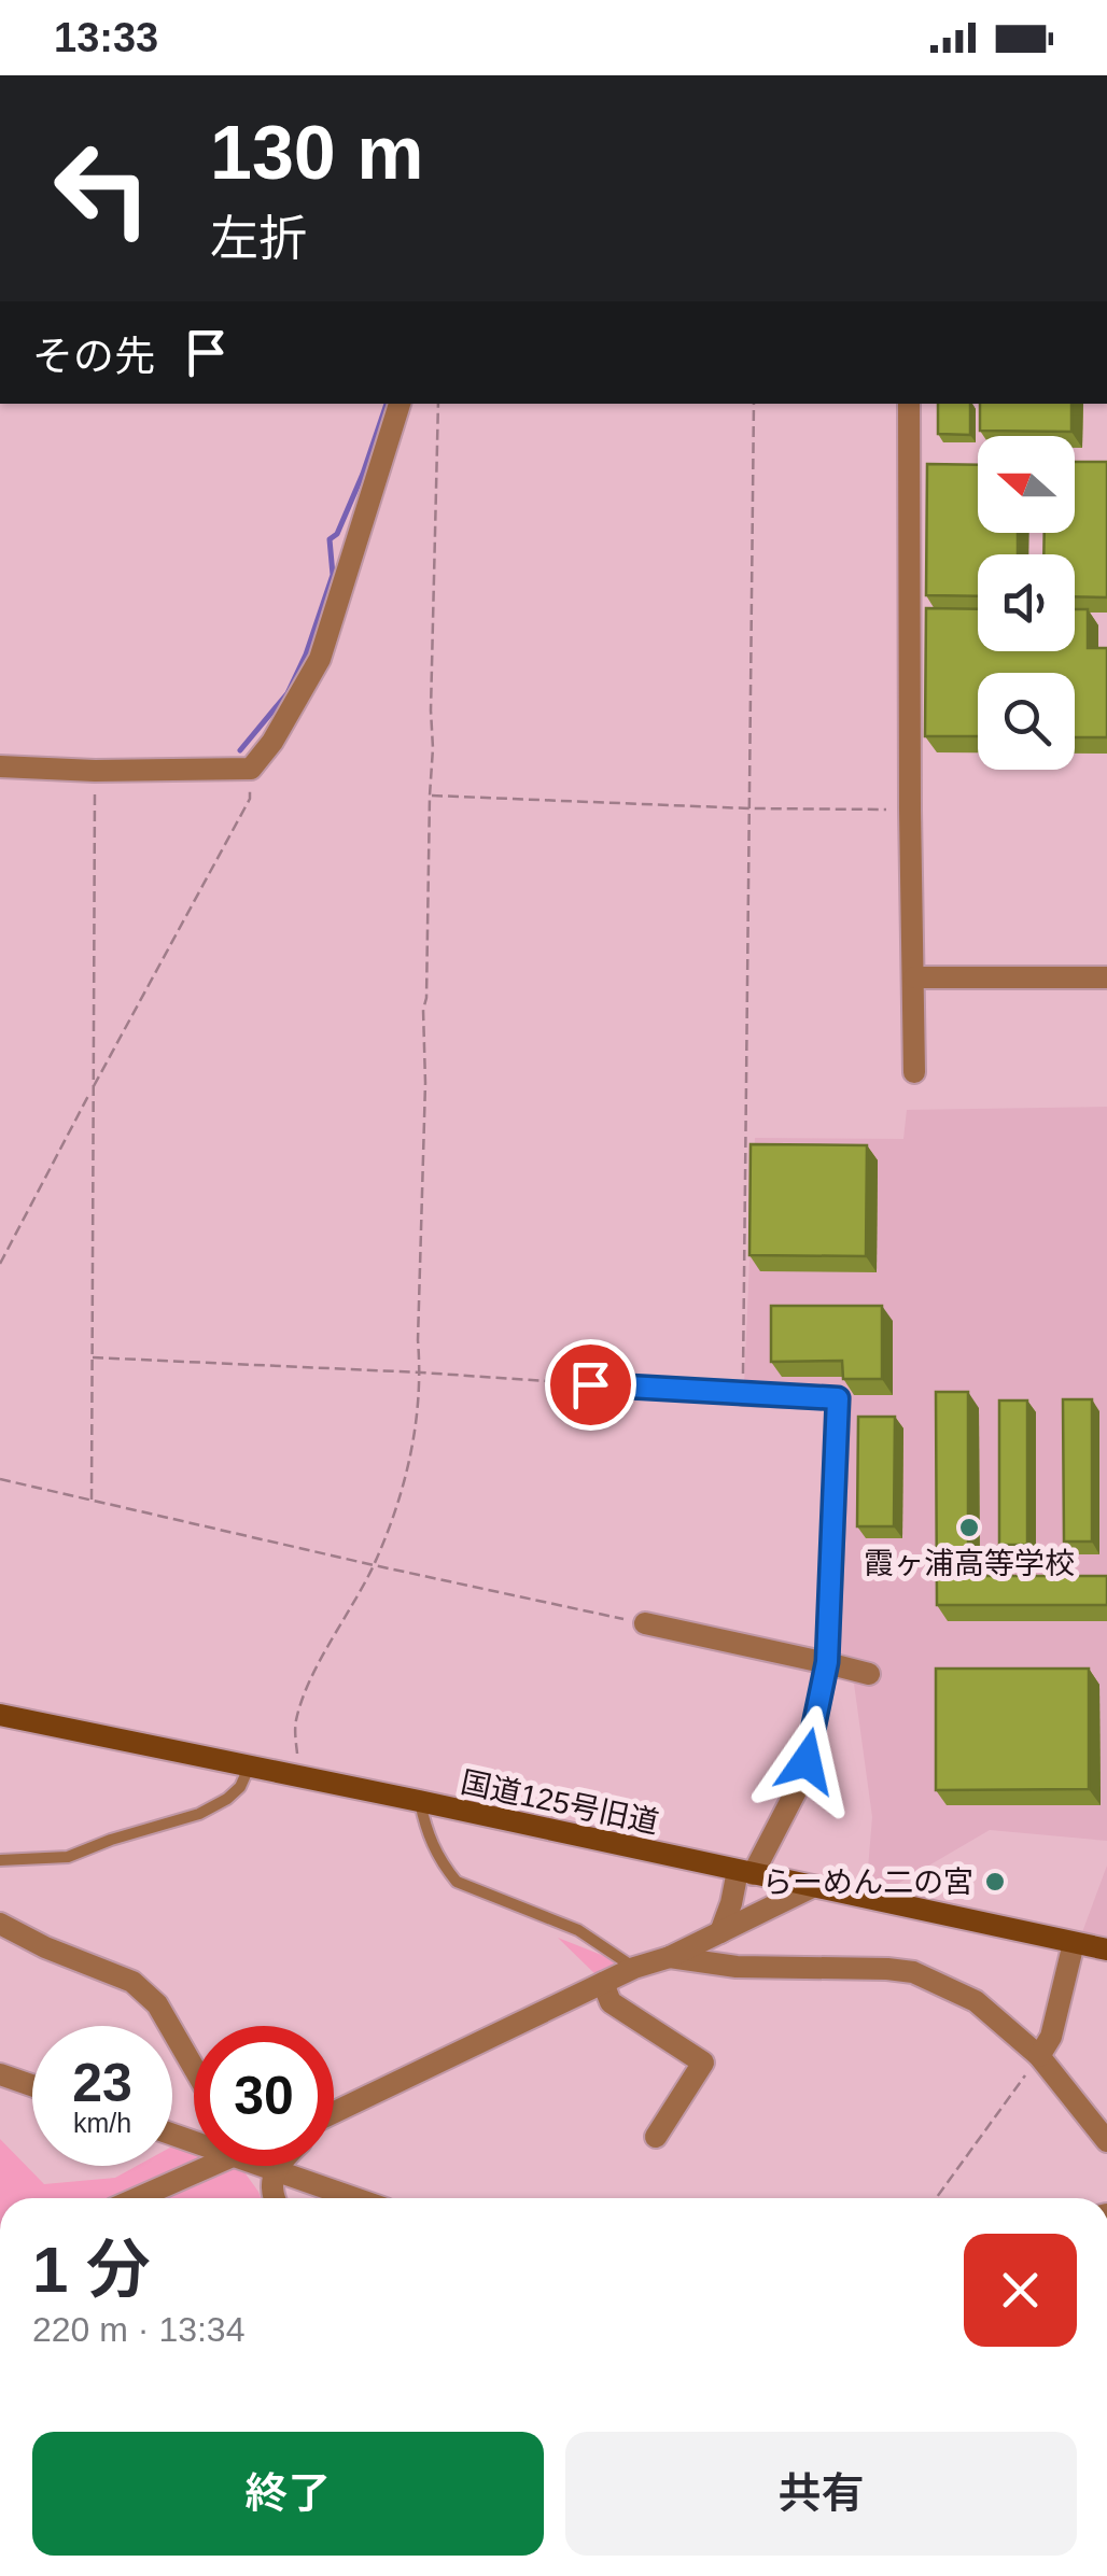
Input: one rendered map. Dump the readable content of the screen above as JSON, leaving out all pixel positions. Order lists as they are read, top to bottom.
{
  "streets": {
    "street": ["国道125号旧道"]
  },
  "places": ["霞ヶ浦高等学校", "らーめん二の宮"],
  "north": "left",
  "page": {
    "status": "13:33",
    "turn": ["130 m", "左折"],
    "then": "その先",
    "speed": "23 km/h",
    "limit": "30",
    "heading": ["1 分", "220 m · 13:34"],
    "buttons": ["終了", "共有"]
  }
}
